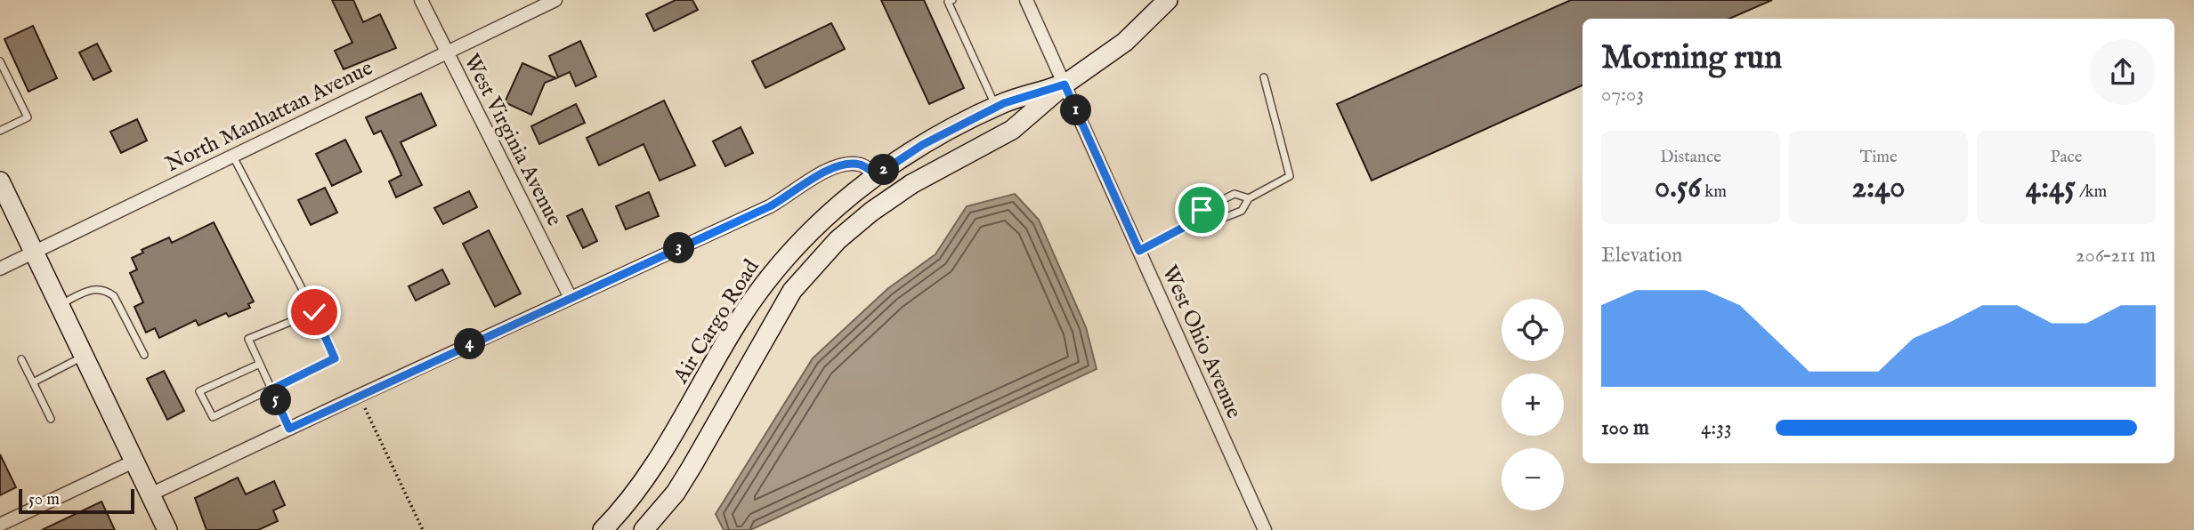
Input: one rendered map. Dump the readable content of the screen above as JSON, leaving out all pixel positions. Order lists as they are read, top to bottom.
{
  "streets": {
    "street": [
      "North Manhattan Avenue",
      "West Virginia Avenue",
      "Air Cargo Road",
      "West Ohio Avenue"
    ]
  },
  "crossings": [
    ["North Manhattan Avenue", "West Virginia Avenue"],
    ["Air Cargo Road", "West Ohio Avenue"]
  ],
  "scale_bar": "50 m",
  "page": {
    "heading": ["Morning run", "07:03"],
    "pins": [
      "1",
      "2",
      "3",
      "4",
      "5"
    ],
    "stats": [
      ["Distance", "0.56 km"],
      ["Time", "2:40"],
      ["Pace", "4:45 /km"]
    ],
    "chart": ["Elevation", "206–211 m"],
    "map_buttons": ["+", "−"],
    "list": [
      {
        "name": "100 m",
        "note": "4:33"
      }
    ],
    "scale": "50 m"
  }
}
